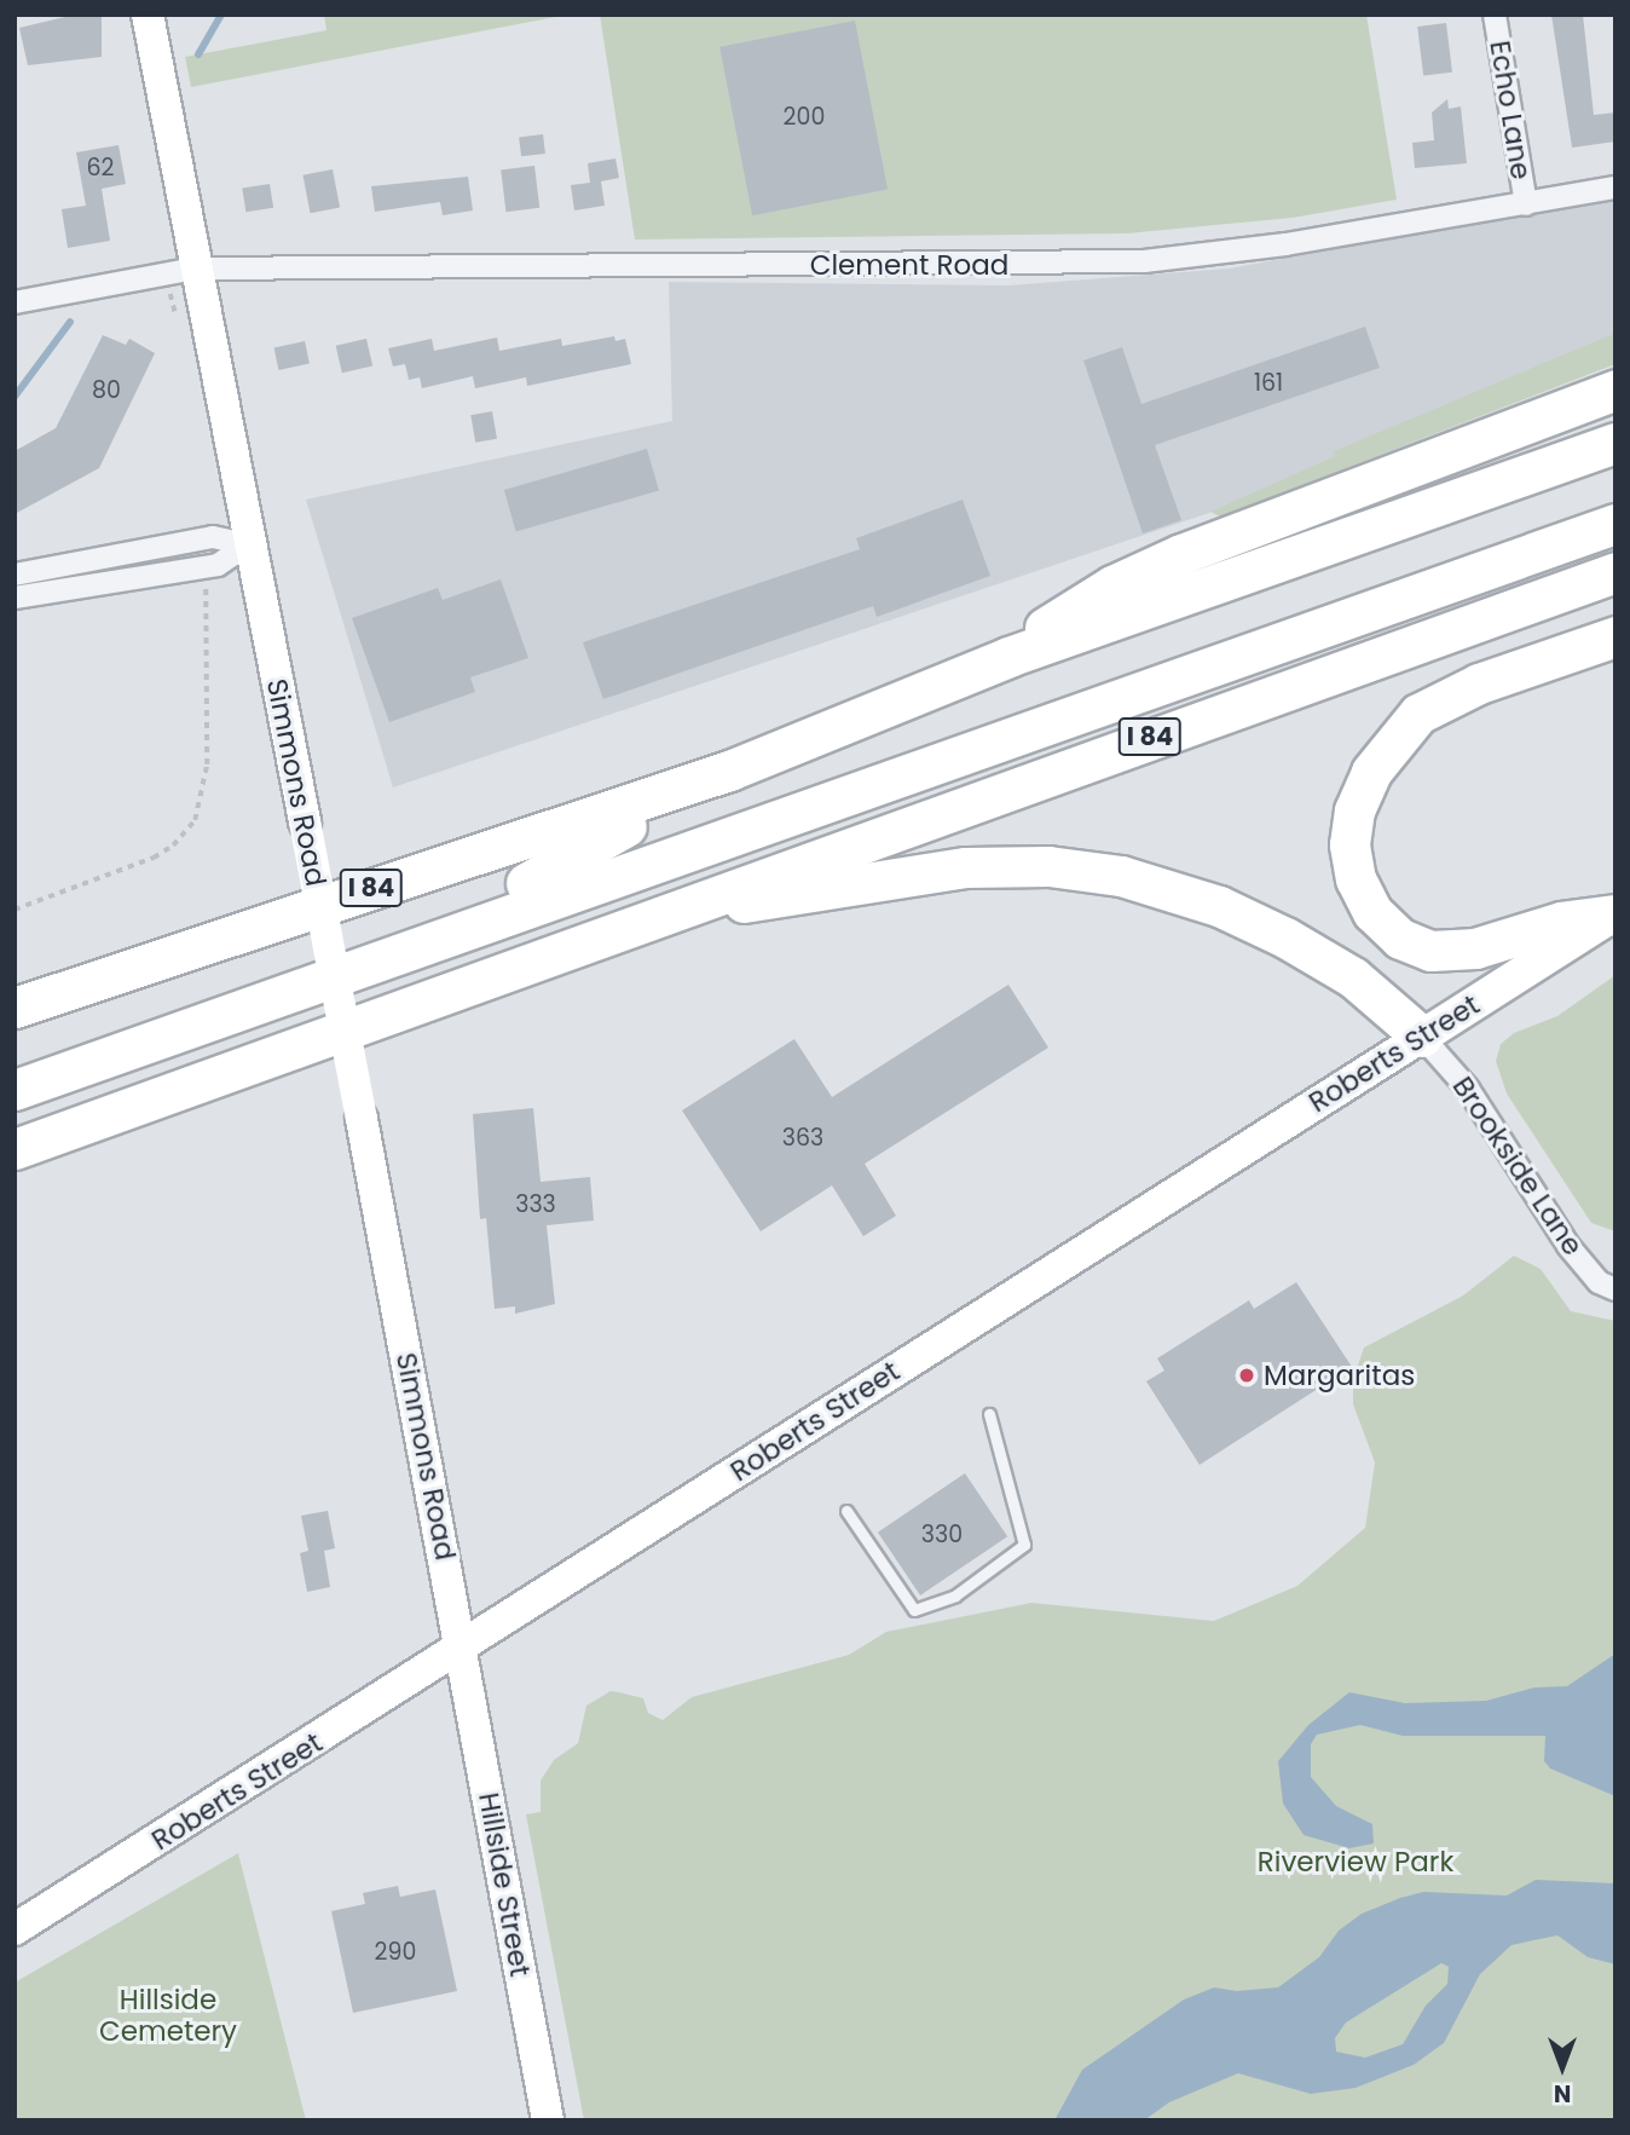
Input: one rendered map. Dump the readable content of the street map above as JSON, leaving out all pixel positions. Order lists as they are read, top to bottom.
{
  "streets": {
    "highway": ["I 84"],
    "main road": ["Simmons Road", "Roberts Street", "Hillside Street"],
    "street": ["Echo Lane", "Clement Road", "Brookside Lane"]
  },
  "crossings": [
    ["Echo Lane", "Clement Road"],
    ["Clement Road", "Simmons Road"],
    ["Simmons Road", "Roberts Street"],
    ["Simmons Road", "Hillside Street"],
    ["Roberts Street", "Brookside Lane"],
    ["Roberts Street", "Hillside Street"]
  ],
  "parks": ["Riverview Park", "Hillside Cemetery"],
  "places": ["Margaritas"],
  "house_numbers": [
    "200",
    "62",
    "161",
    "80",
    "363",
    "333",
    "330",
    "290"
  ],
  "north": "bottom"
}
